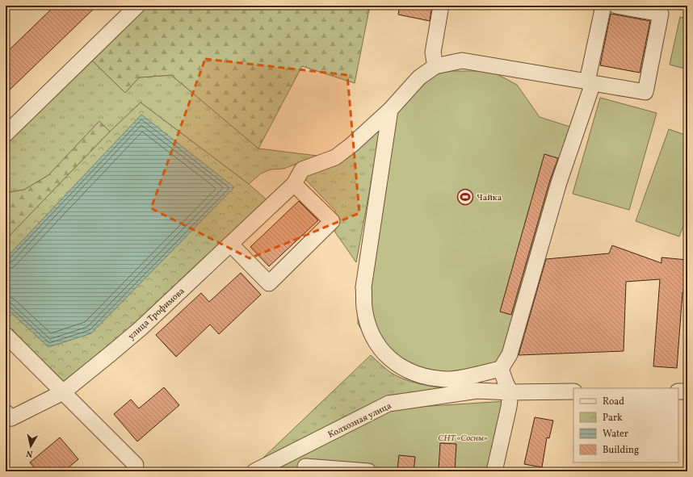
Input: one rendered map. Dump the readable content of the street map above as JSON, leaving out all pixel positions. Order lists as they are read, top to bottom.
{
  "streets": {
    "street": ["улица Трофимова", "Колхозная улица"]
  },
  "parks": ["СНТ «Сосны»"],
  "places": {
    "sports": ["Чайка"]
  },
  "legend": [
    "Road",
    "Park",
    "Water",
    "Building"
  ],
  "north": "bottom"
}
